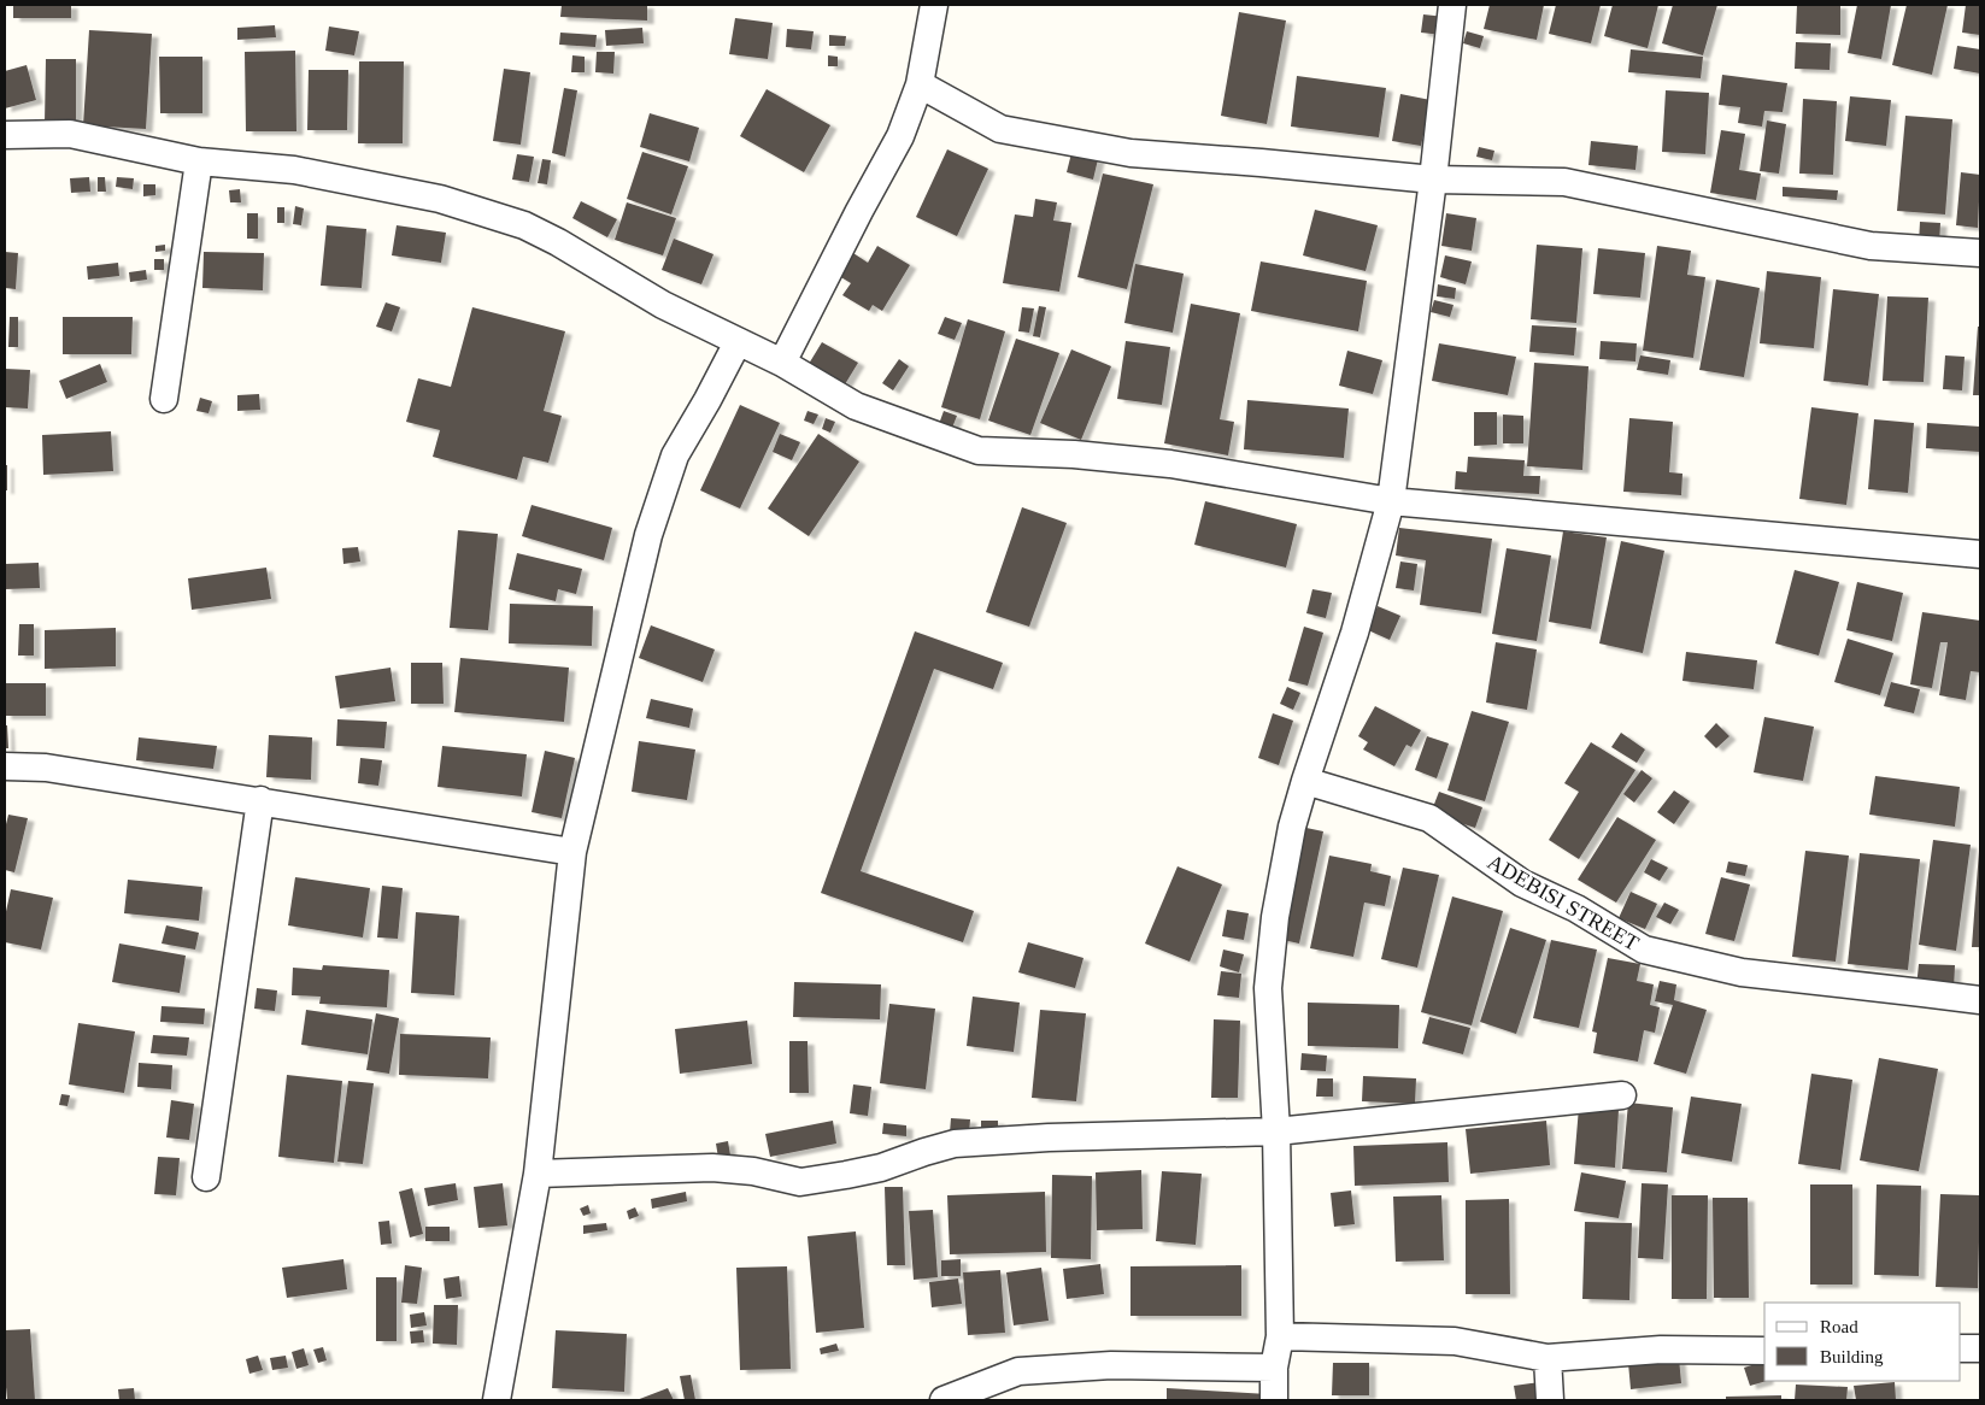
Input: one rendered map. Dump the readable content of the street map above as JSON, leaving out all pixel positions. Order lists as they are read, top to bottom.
{
  "streets": {
    "street": ["ADEBISI STREET"]
  },
  "legend": ["Road", "Building"]
}
